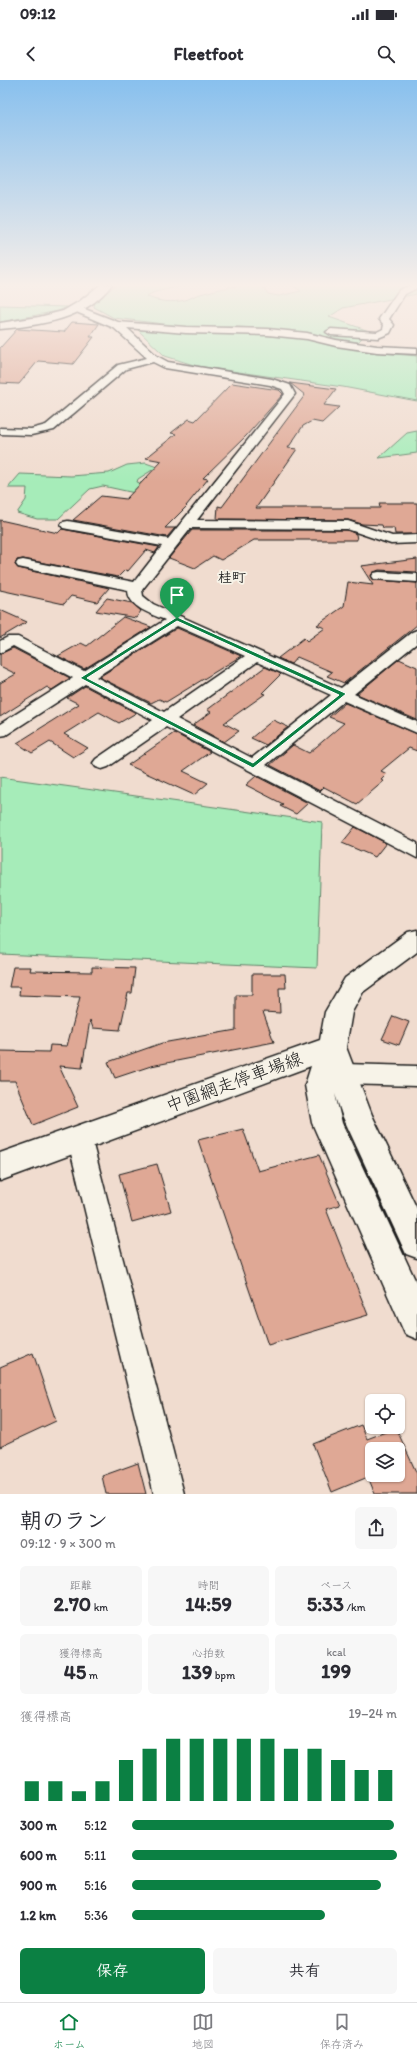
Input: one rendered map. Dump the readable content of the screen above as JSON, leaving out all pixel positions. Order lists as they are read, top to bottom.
{
  "streets": {
    "street": ["中園網走停車場線"]
  },
  "districts": ["桂町"],
  "page": {
    "status": "09:12",
    "header": "Fleetfoot",
    "heading": ["朝のラン", "09:12 · 9 × 300 m"],
    "stats": [
      ["距離", "2.70 km"],
      ["時間", "14:59"],
      ["ペース", "5:33 /km"],
      ["獲得標高", "45 m"],
      ["心拍数", "139 bpm"],
      ["kcal", "199"]
    ],
    "chart": ["獲得標高", "19–24 m"],
    "list": [
      {
        "name": "300 m",
        "note": "5:12"
      },
      {
        "name": "600 m",
        "note": "5:11"
      },
      {
        "name": "900 m",
        "note": "5:16"
      },
      {
        "name": "1.2 km",
        "note": "5:36"
      }
    ],
    "buttons": ["保存", "共有"],
    "tabs": ["ホーム", "地図", "保存済み"]
  }
}
